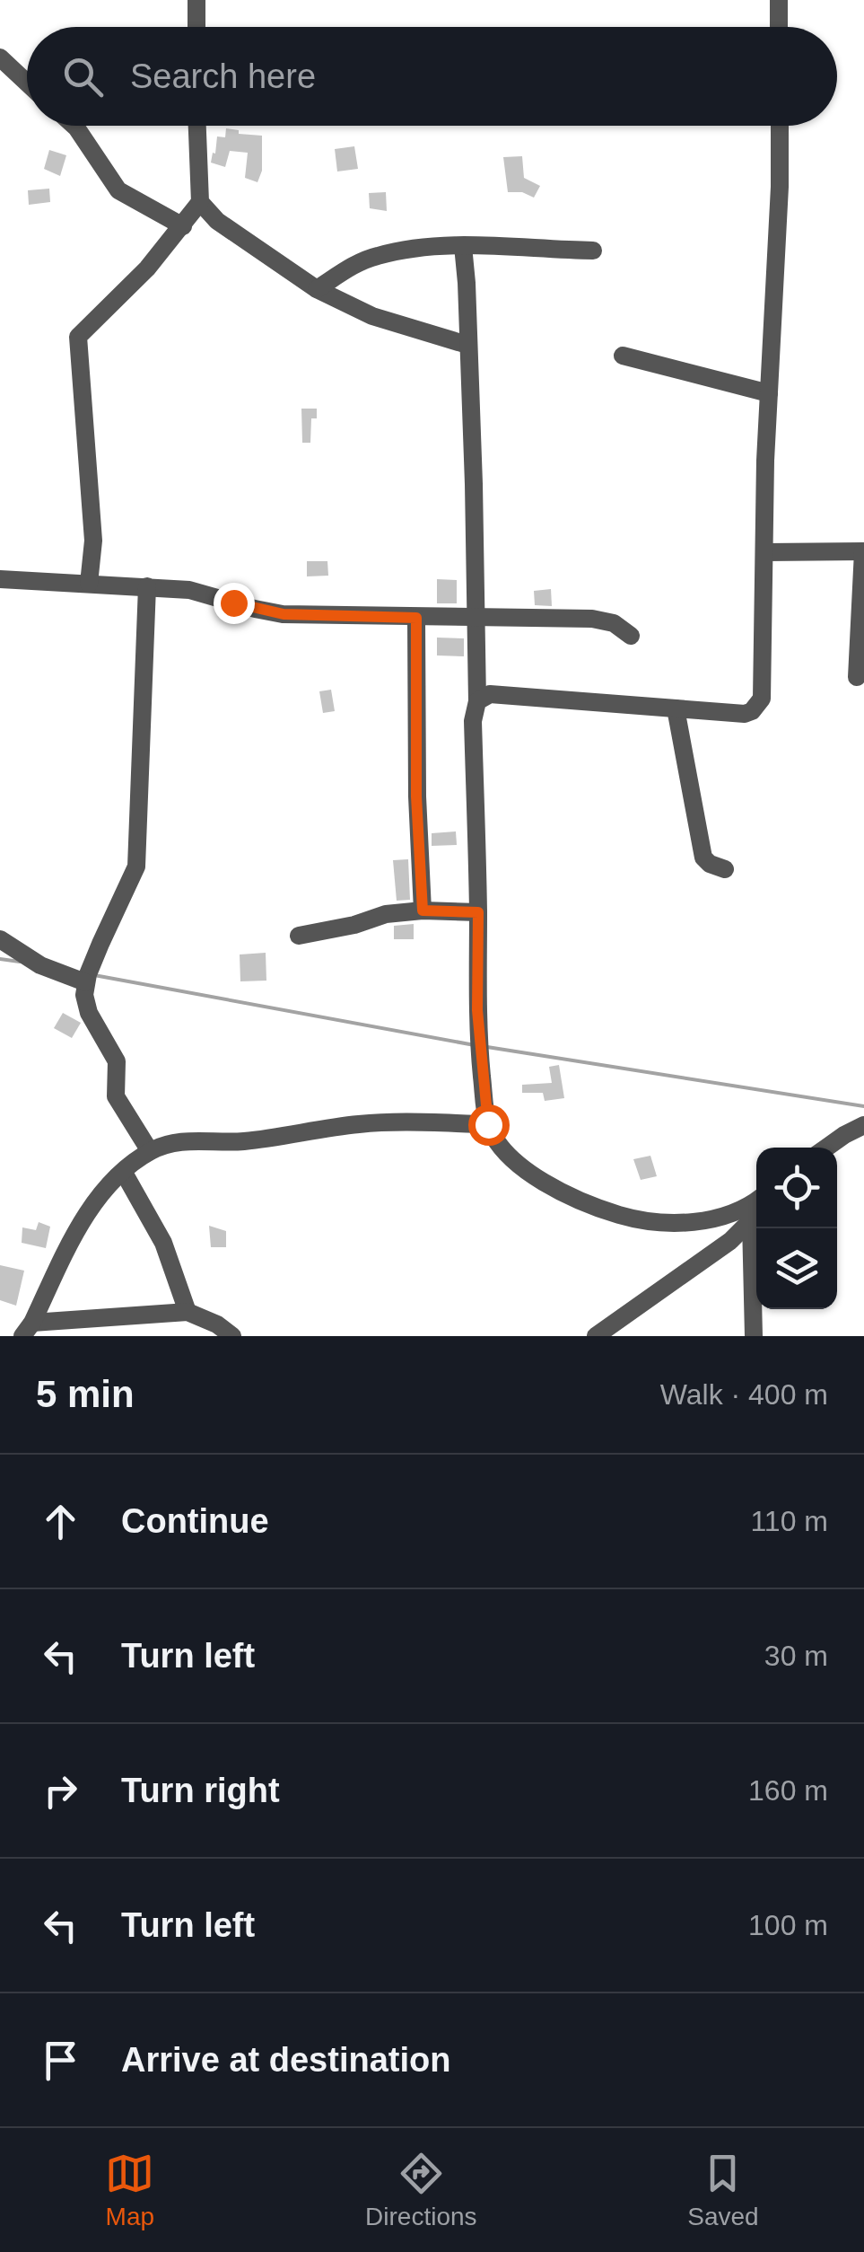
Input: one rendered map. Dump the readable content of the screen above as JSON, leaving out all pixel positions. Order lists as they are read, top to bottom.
{
  "page": {
    "search": "Search here",
    "heading": ["5 min", "Walk · 400 m"],
    "list": [
      ["Continue", "110 m"],
      ["Turn left", "30 m"],
      ["Turn right", "160 m"],
      ["Turn left", "100 m"],
      "Arrive at destination"
    ],
    "nav": ["Map", "Directions", "Saved"]
  }
}
